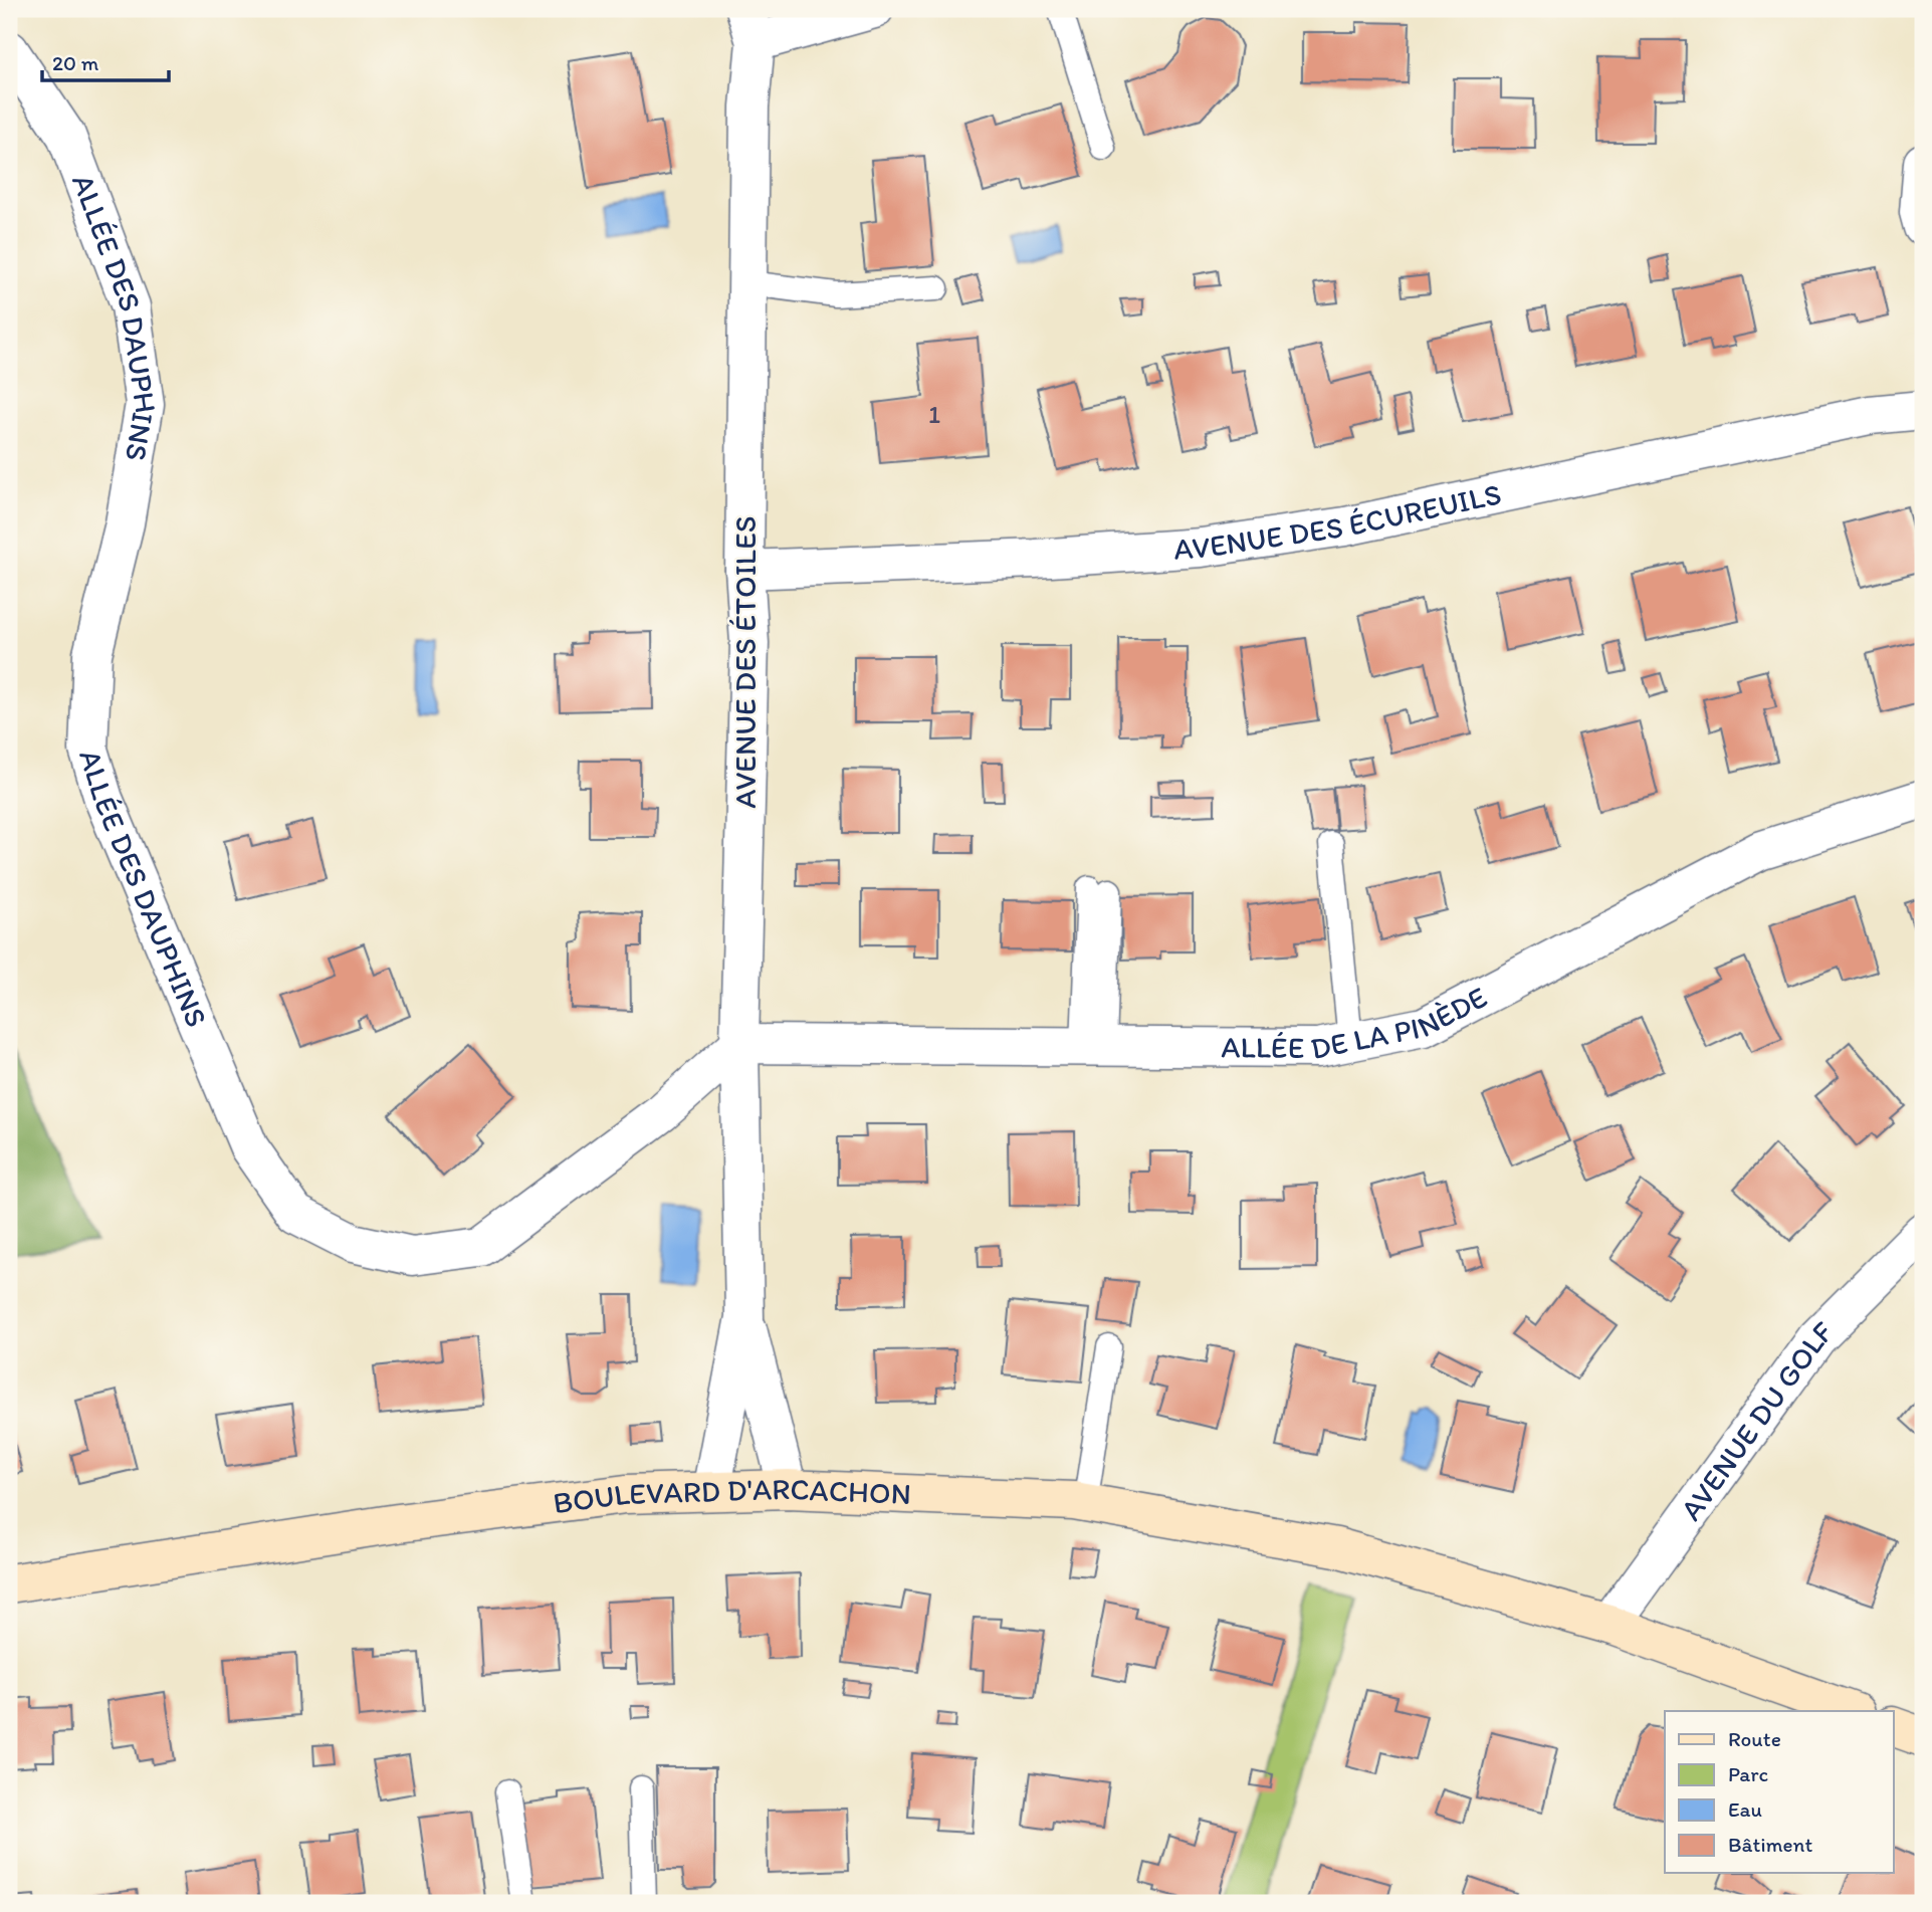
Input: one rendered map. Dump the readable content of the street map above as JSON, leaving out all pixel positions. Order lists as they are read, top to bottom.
{
  "streets": {
    "main road": ["BOULEVARD D'ARCACHON"],
    "street": [
      "ALLÉE DES DAUPHINS",
      "AVENUE DES ÉCUREUILS",
      "AVENUE DES ÉTOILES",
      "ALLÉE DE LA PINÈDE",
      "AVENUE DU GOLF"
    ]
  },
  "crossings": [
    ["ALLÉE DES DAUPHINS", "AVENUE DES ÉTOILES"],
    ["ALLÉE DES DAUPHINS", "ALLÉE DE LA PINÈDE"],
    ["AVENUE DES ÉCUREUILS", "AVENUE DES ÉTOILES"],
    ["AVENUE DES ÉTOILES", "ALLÉE DE LA PINÈDE"],
    ["AVENUE DES ÉTOILES", "BOULEVARD D'ARCACHON"],
    ["AVENUE DU GOLF", "BOULEVARD D'ARCACHON"]
  ],
  "house_numbers": ["1"],
  "legend": [
    "Route",
    "Parc",
    "Eau",
    "Bâtiment"
  ],
  "scale_bar": "20 m"
}
